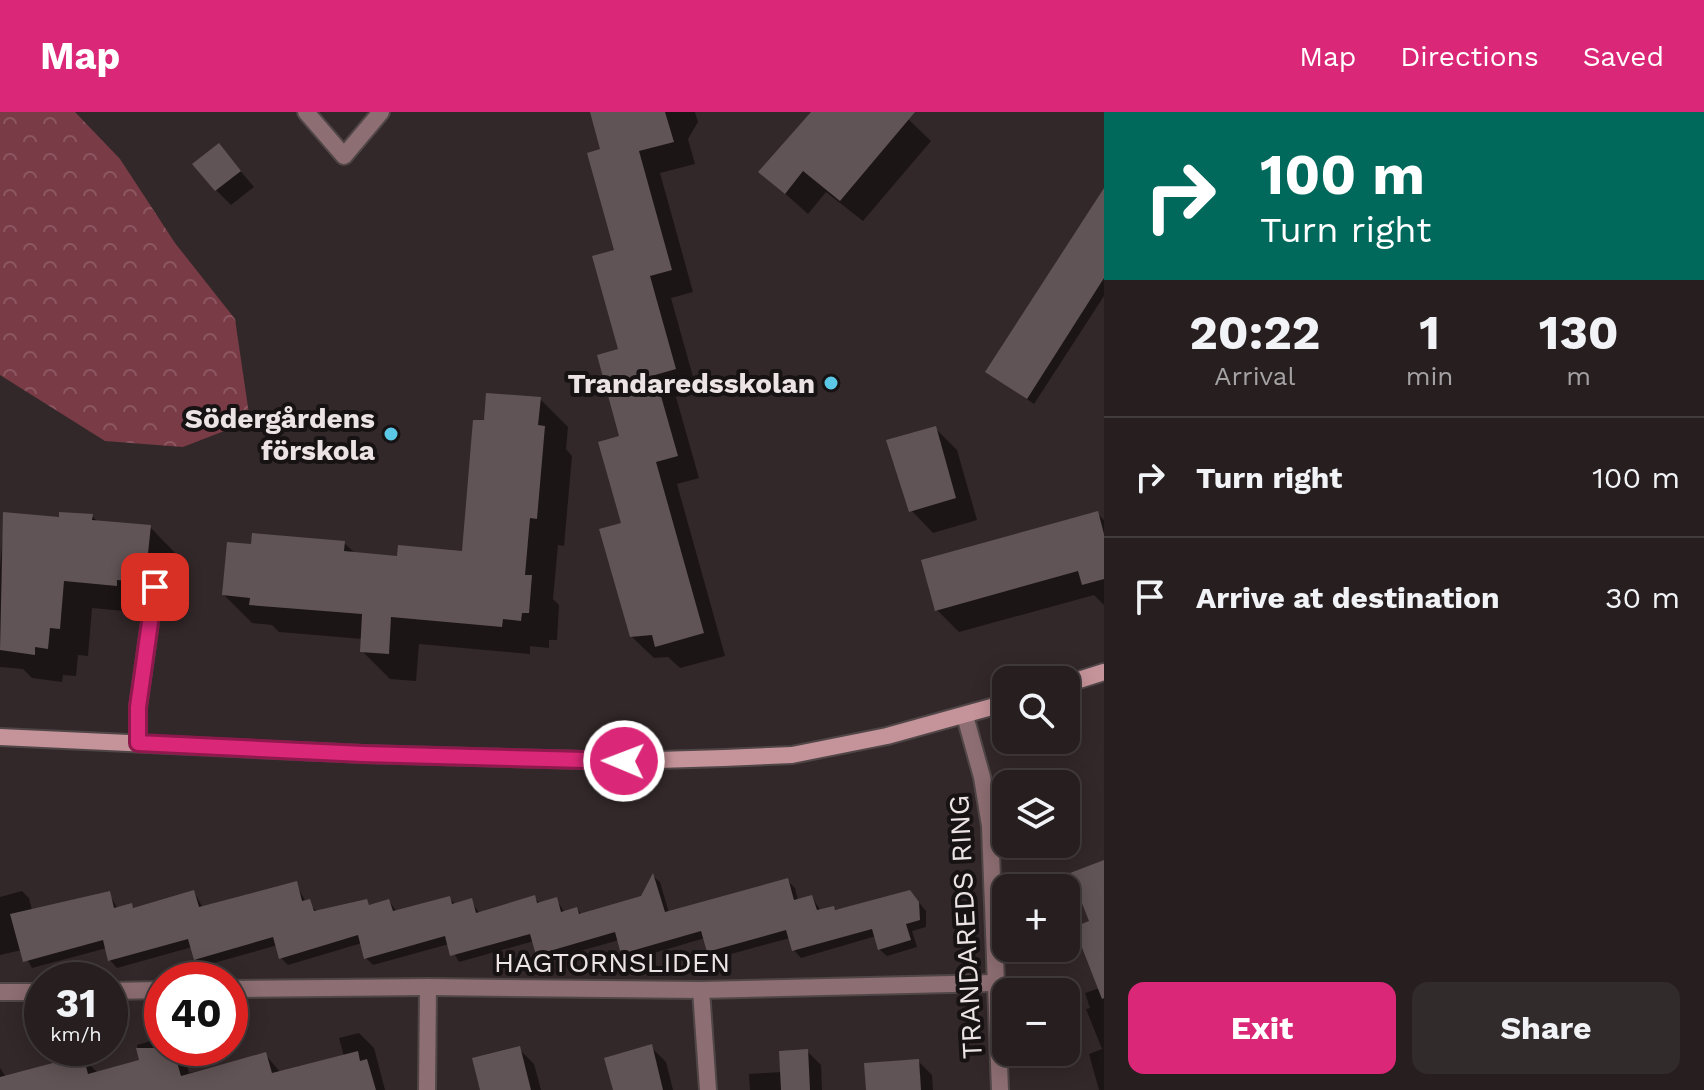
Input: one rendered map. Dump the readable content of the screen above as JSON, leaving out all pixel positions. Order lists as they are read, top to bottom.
{
  "streets": {
    "street": ["TRANDAREDS RING", "HAGTORNSLIDEN"]
  },
  "places": ["Trandaredsskolan", "Södergårdens förskola"],
  "page": {
    "header": "Map",
    "nav": ["Map", "Directions", "Saved"],
    "turn": ["100 m", "Turn right"],
    "eta": [
      "20:22",
      "Arrival",
      "1",
      "min",
      "130",
      "m"
    ],
    "list": [
      {
        "name": "Turn right",
        "value": "100 m"
      },
      {
        "name": "Arrive at destination",
        "value": "30 m"
      }
    ],
    "map_buttons": ["+", "−"],
    "speed": "31 km/h",
    "limit": "40",
    "buttons": ["Exit", "Share"]
  }
}
